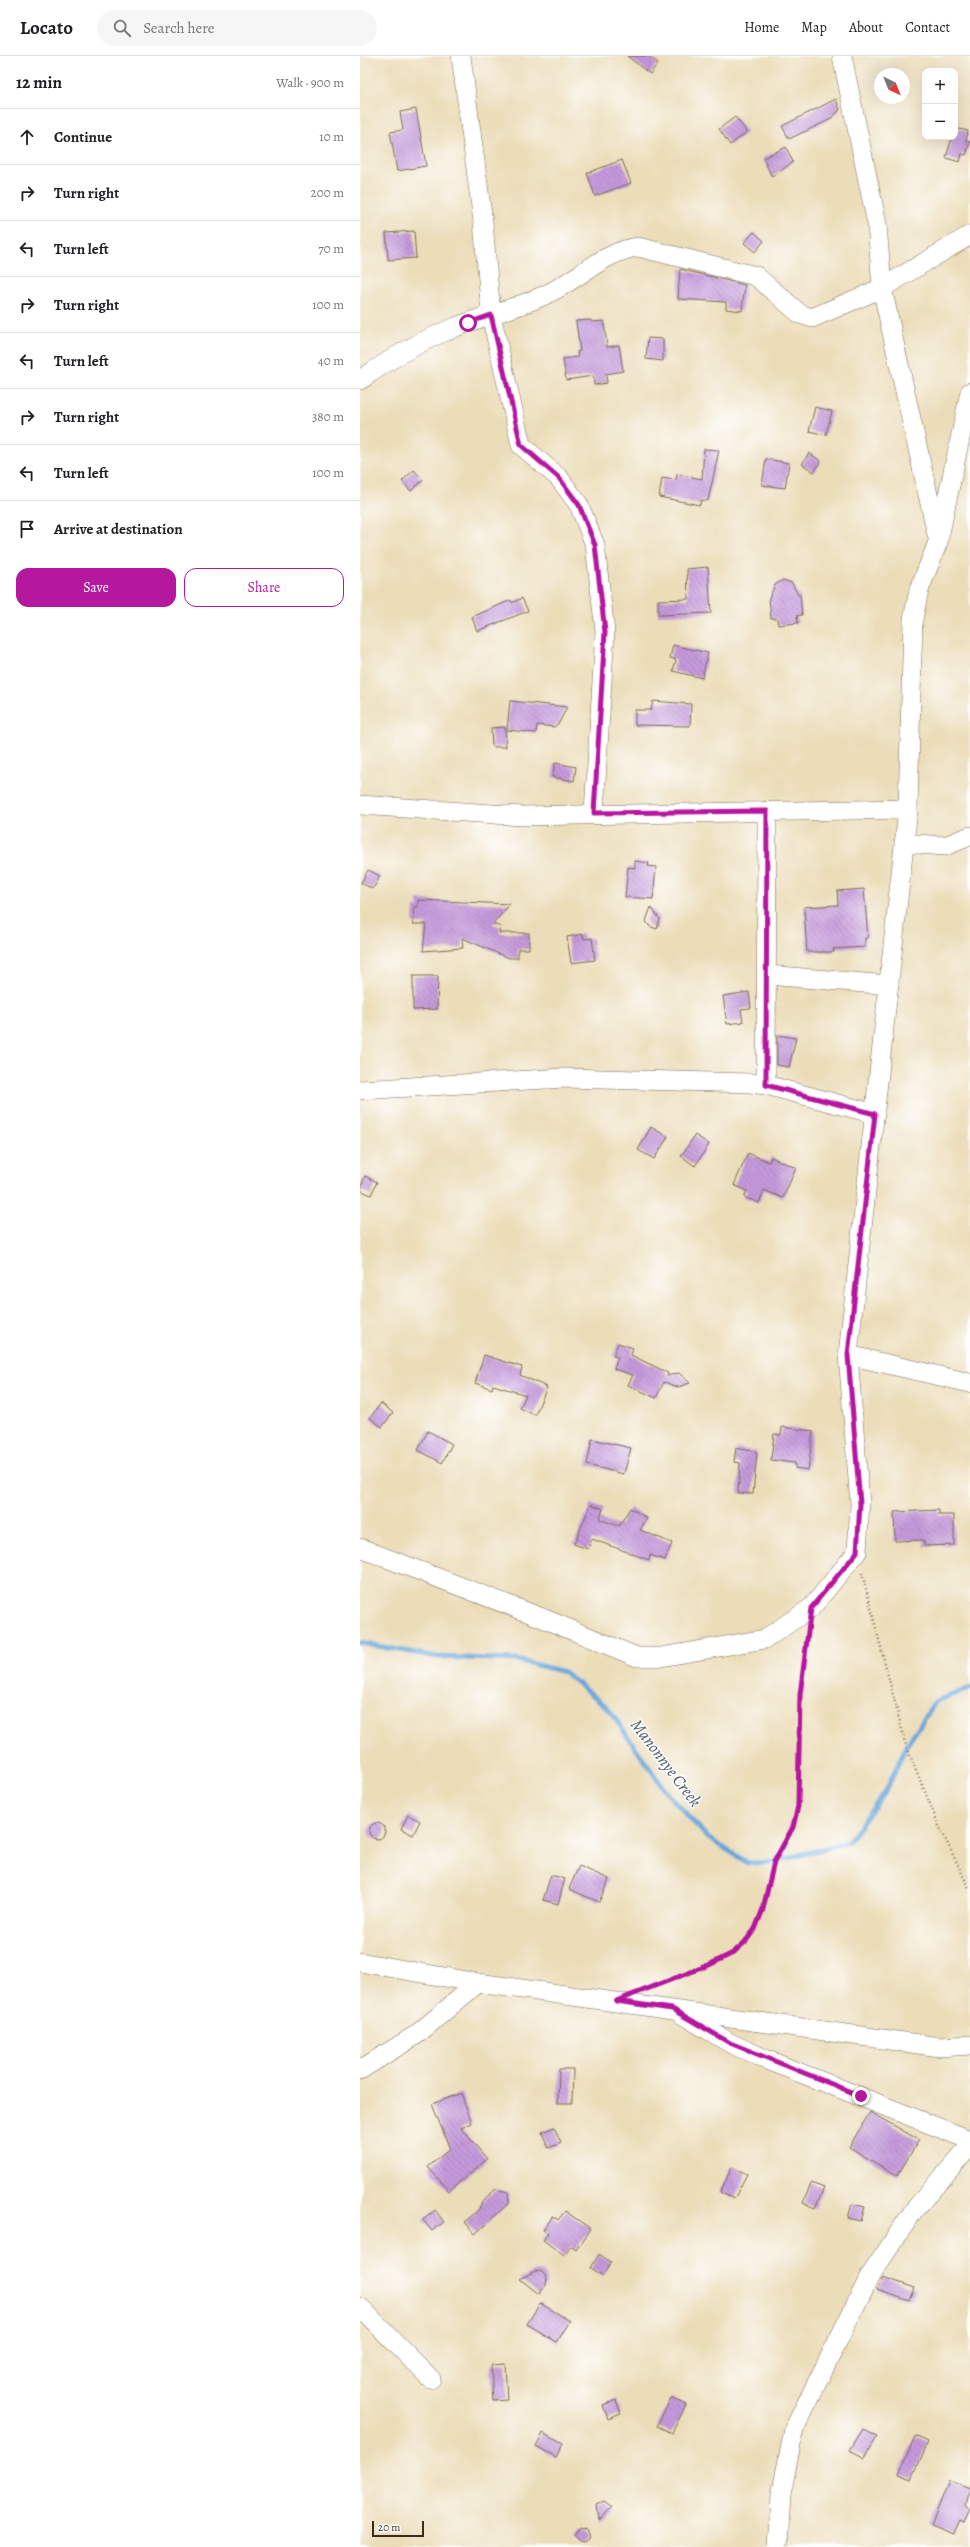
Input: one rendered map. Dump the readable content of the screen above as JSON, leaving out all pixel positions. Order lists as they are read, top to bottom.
{
  "water": ["Manonnye Creek"],
  "scale_bar": "20 m",
  "north": "bottom right",
  "page": {
    "header": "Locato",
    "search": "Search here",
    "nav": [
      "Home",
      "Map",
      "About",
      "Contact"
    ],
    "heading": ["12 min", "Walk · 900 m"],
    "map_buttons": ["+", "−"],
    "list": [
      ["Continue", "10 m"],
      ["Turn right", "200 m"],
      ["Turn left", "70 m"],
      ["Turn right", "100 m"],
      ["Turn left", "40 m"],
      ["Turn right", "380 m"],
      ["Turn left", "100 m"],
      "Arrive at destination"
    ],
    "buttons": ["Save", "Share"],
    "scale": "20 m"
  }
}
